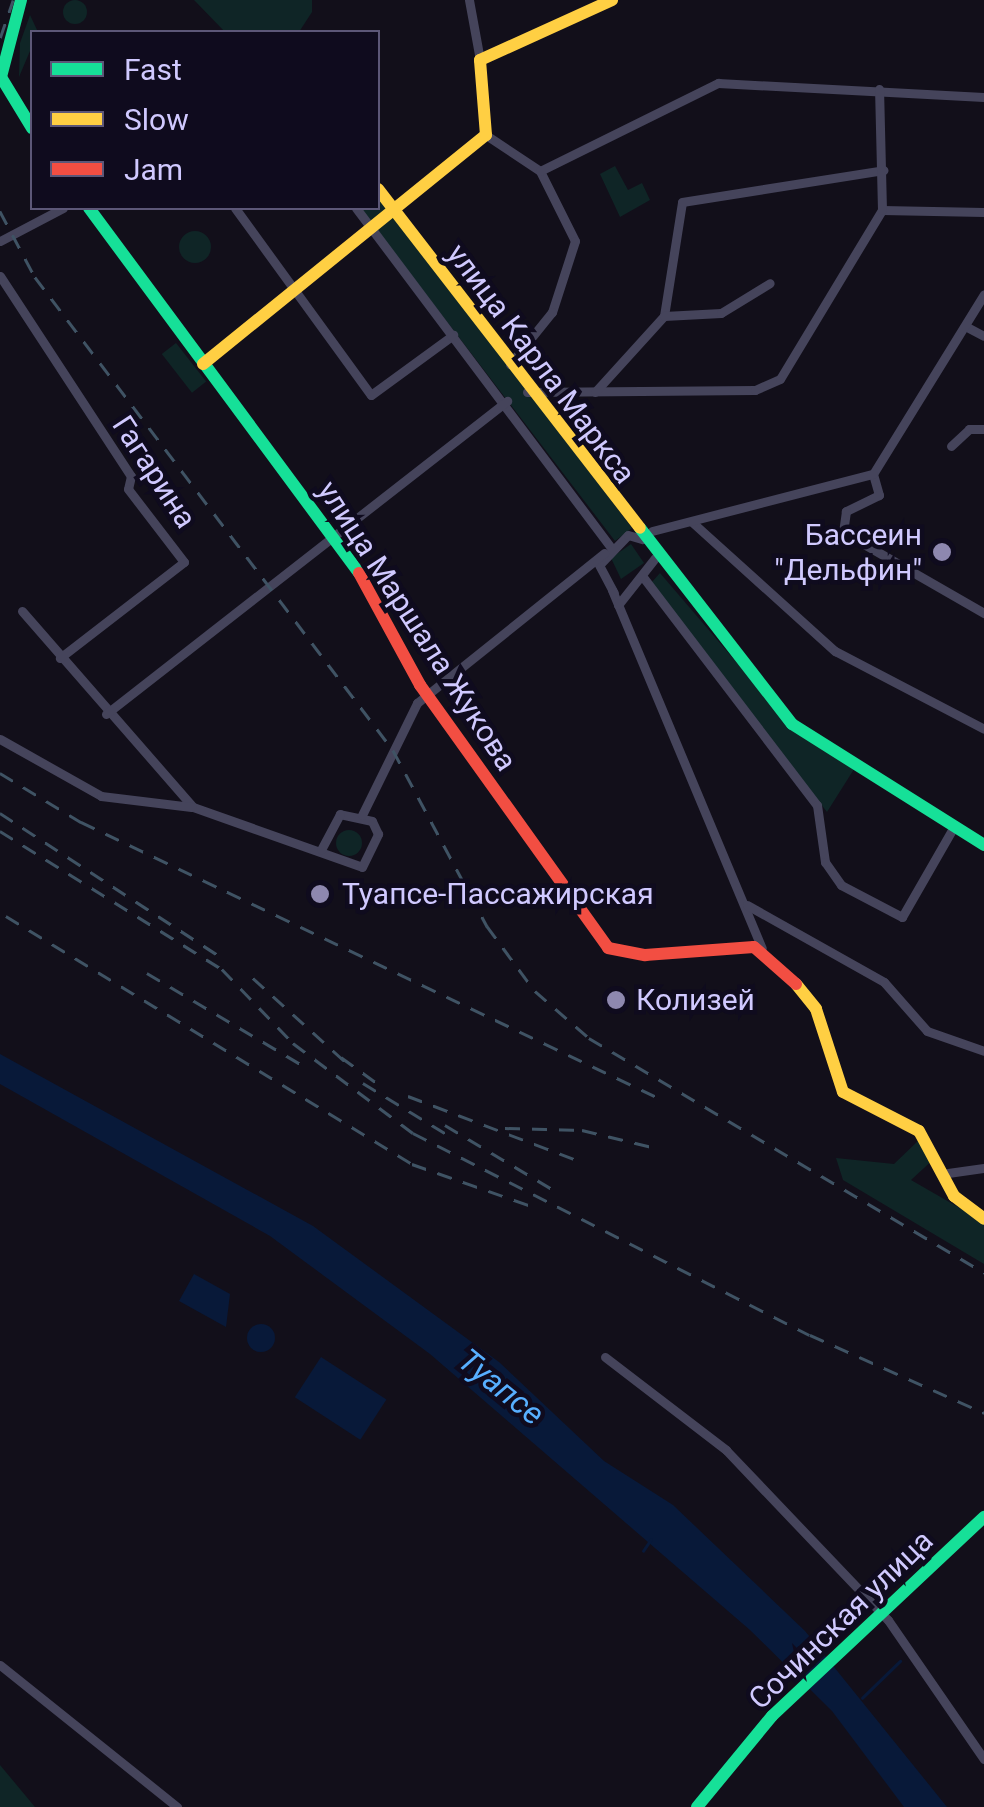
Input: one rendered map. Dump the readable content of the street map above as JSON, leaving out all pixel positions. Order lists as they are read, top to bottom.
{
  "streets": {
    "main road": ["улица Карла Маркса", "улица Маршала Жукова", "Сочинская улица"],
    "street": ["Гагарина"]
  },
  "water": ["Туапсе"],
  "places": ["Бассеин \"Дельфин\"", "Туапсе-Пассажирская", "Колизей"],
  "legend": ["Fast", "Slow", "Jam"]
}
